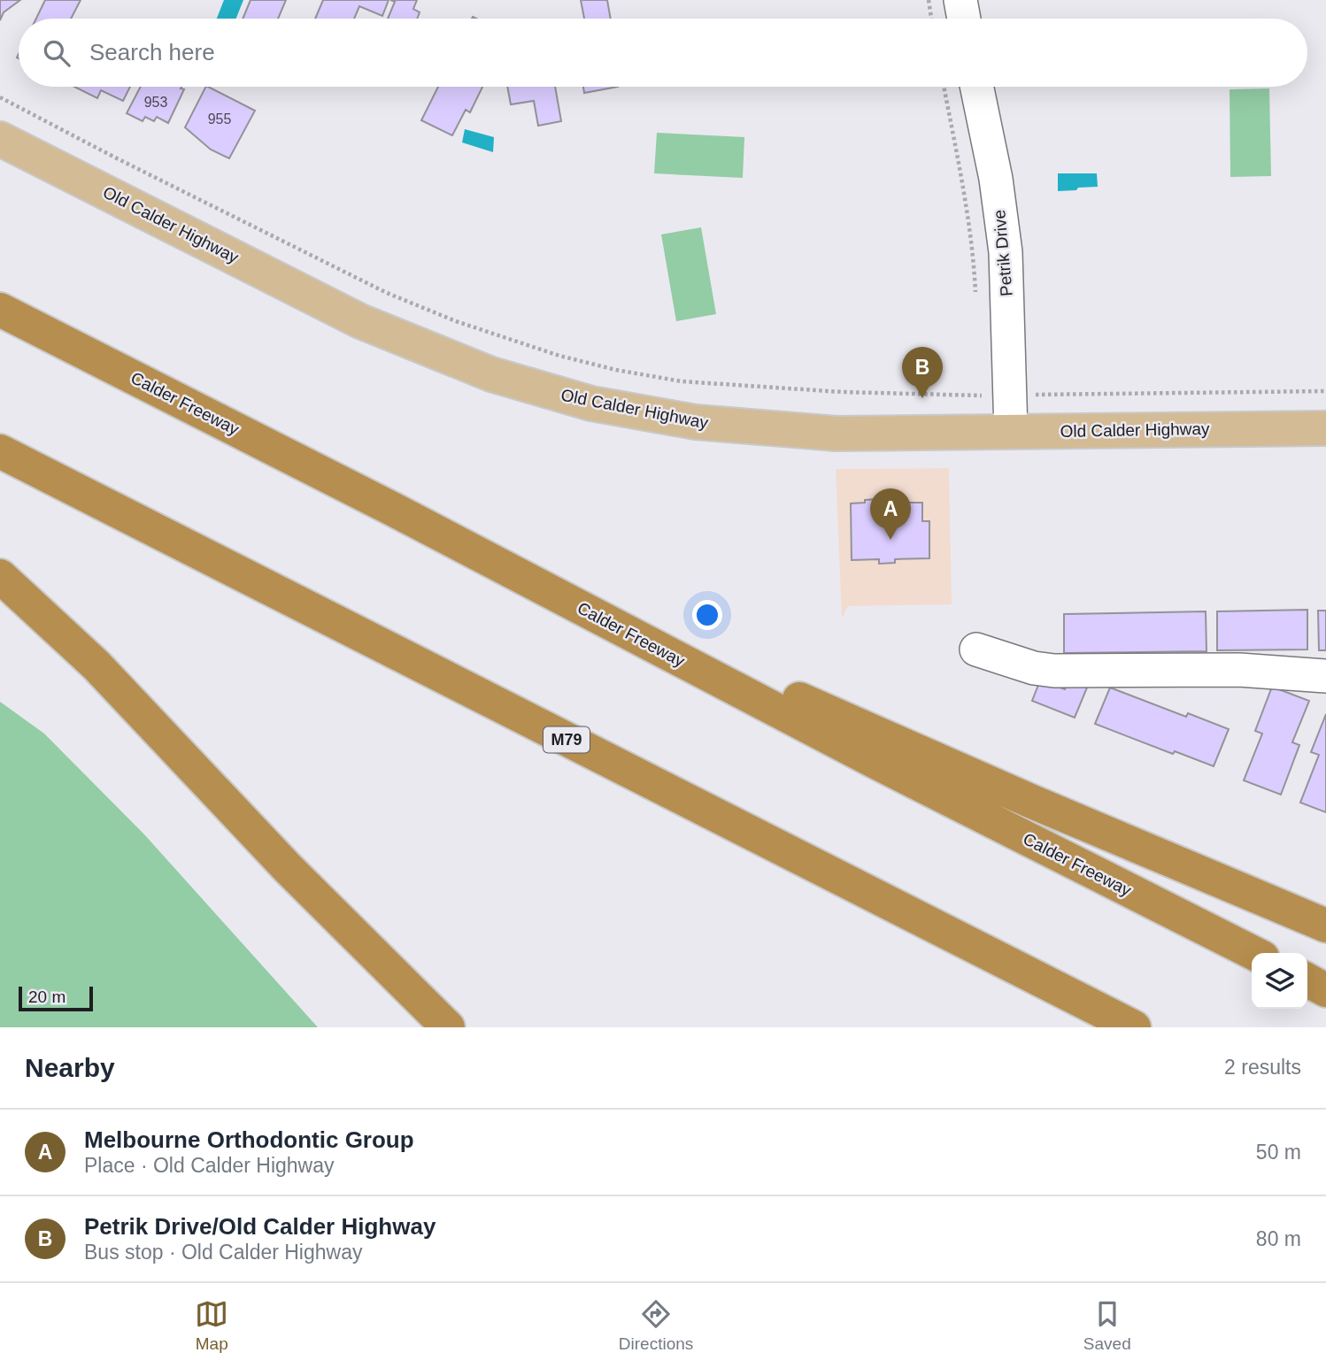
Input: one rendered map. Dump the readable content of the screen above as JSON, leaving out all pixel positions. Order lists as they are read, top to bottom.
{
  "streets": {
    "highway": ["Calder Freeway", "M79"],
    "main road": ["Old Calder Highway"],
    "street": ["Petrik Drive"]
  },
  "crossings": [
    ["Old Calder Highway", "Petrik Drive"]
  ],
  "house_numbers": ["953", "955"],
  "scale_bar": "20 m",
  "page": {
    "search": "Search here",
    "pins": ["B", "A"],
    "scale": "20 m",
    "heading": ["Nearby", "2 results"],
    "list": [
      {
        "mark": "A",
        "name": "Melbourne Orthodontic Group",
        "note": "Place · Old Calder Highway",
        "value": "50 m"
      },
      {
        "mark": "B",
        "name": "Petrik Drive/Old Calder Highway",
        "note": "Bus stop · Old Calder Highway",
        "value": "80 m"
      }
    ],
    "nav": ["Map", "Directions", "Saved"]
  }
}
